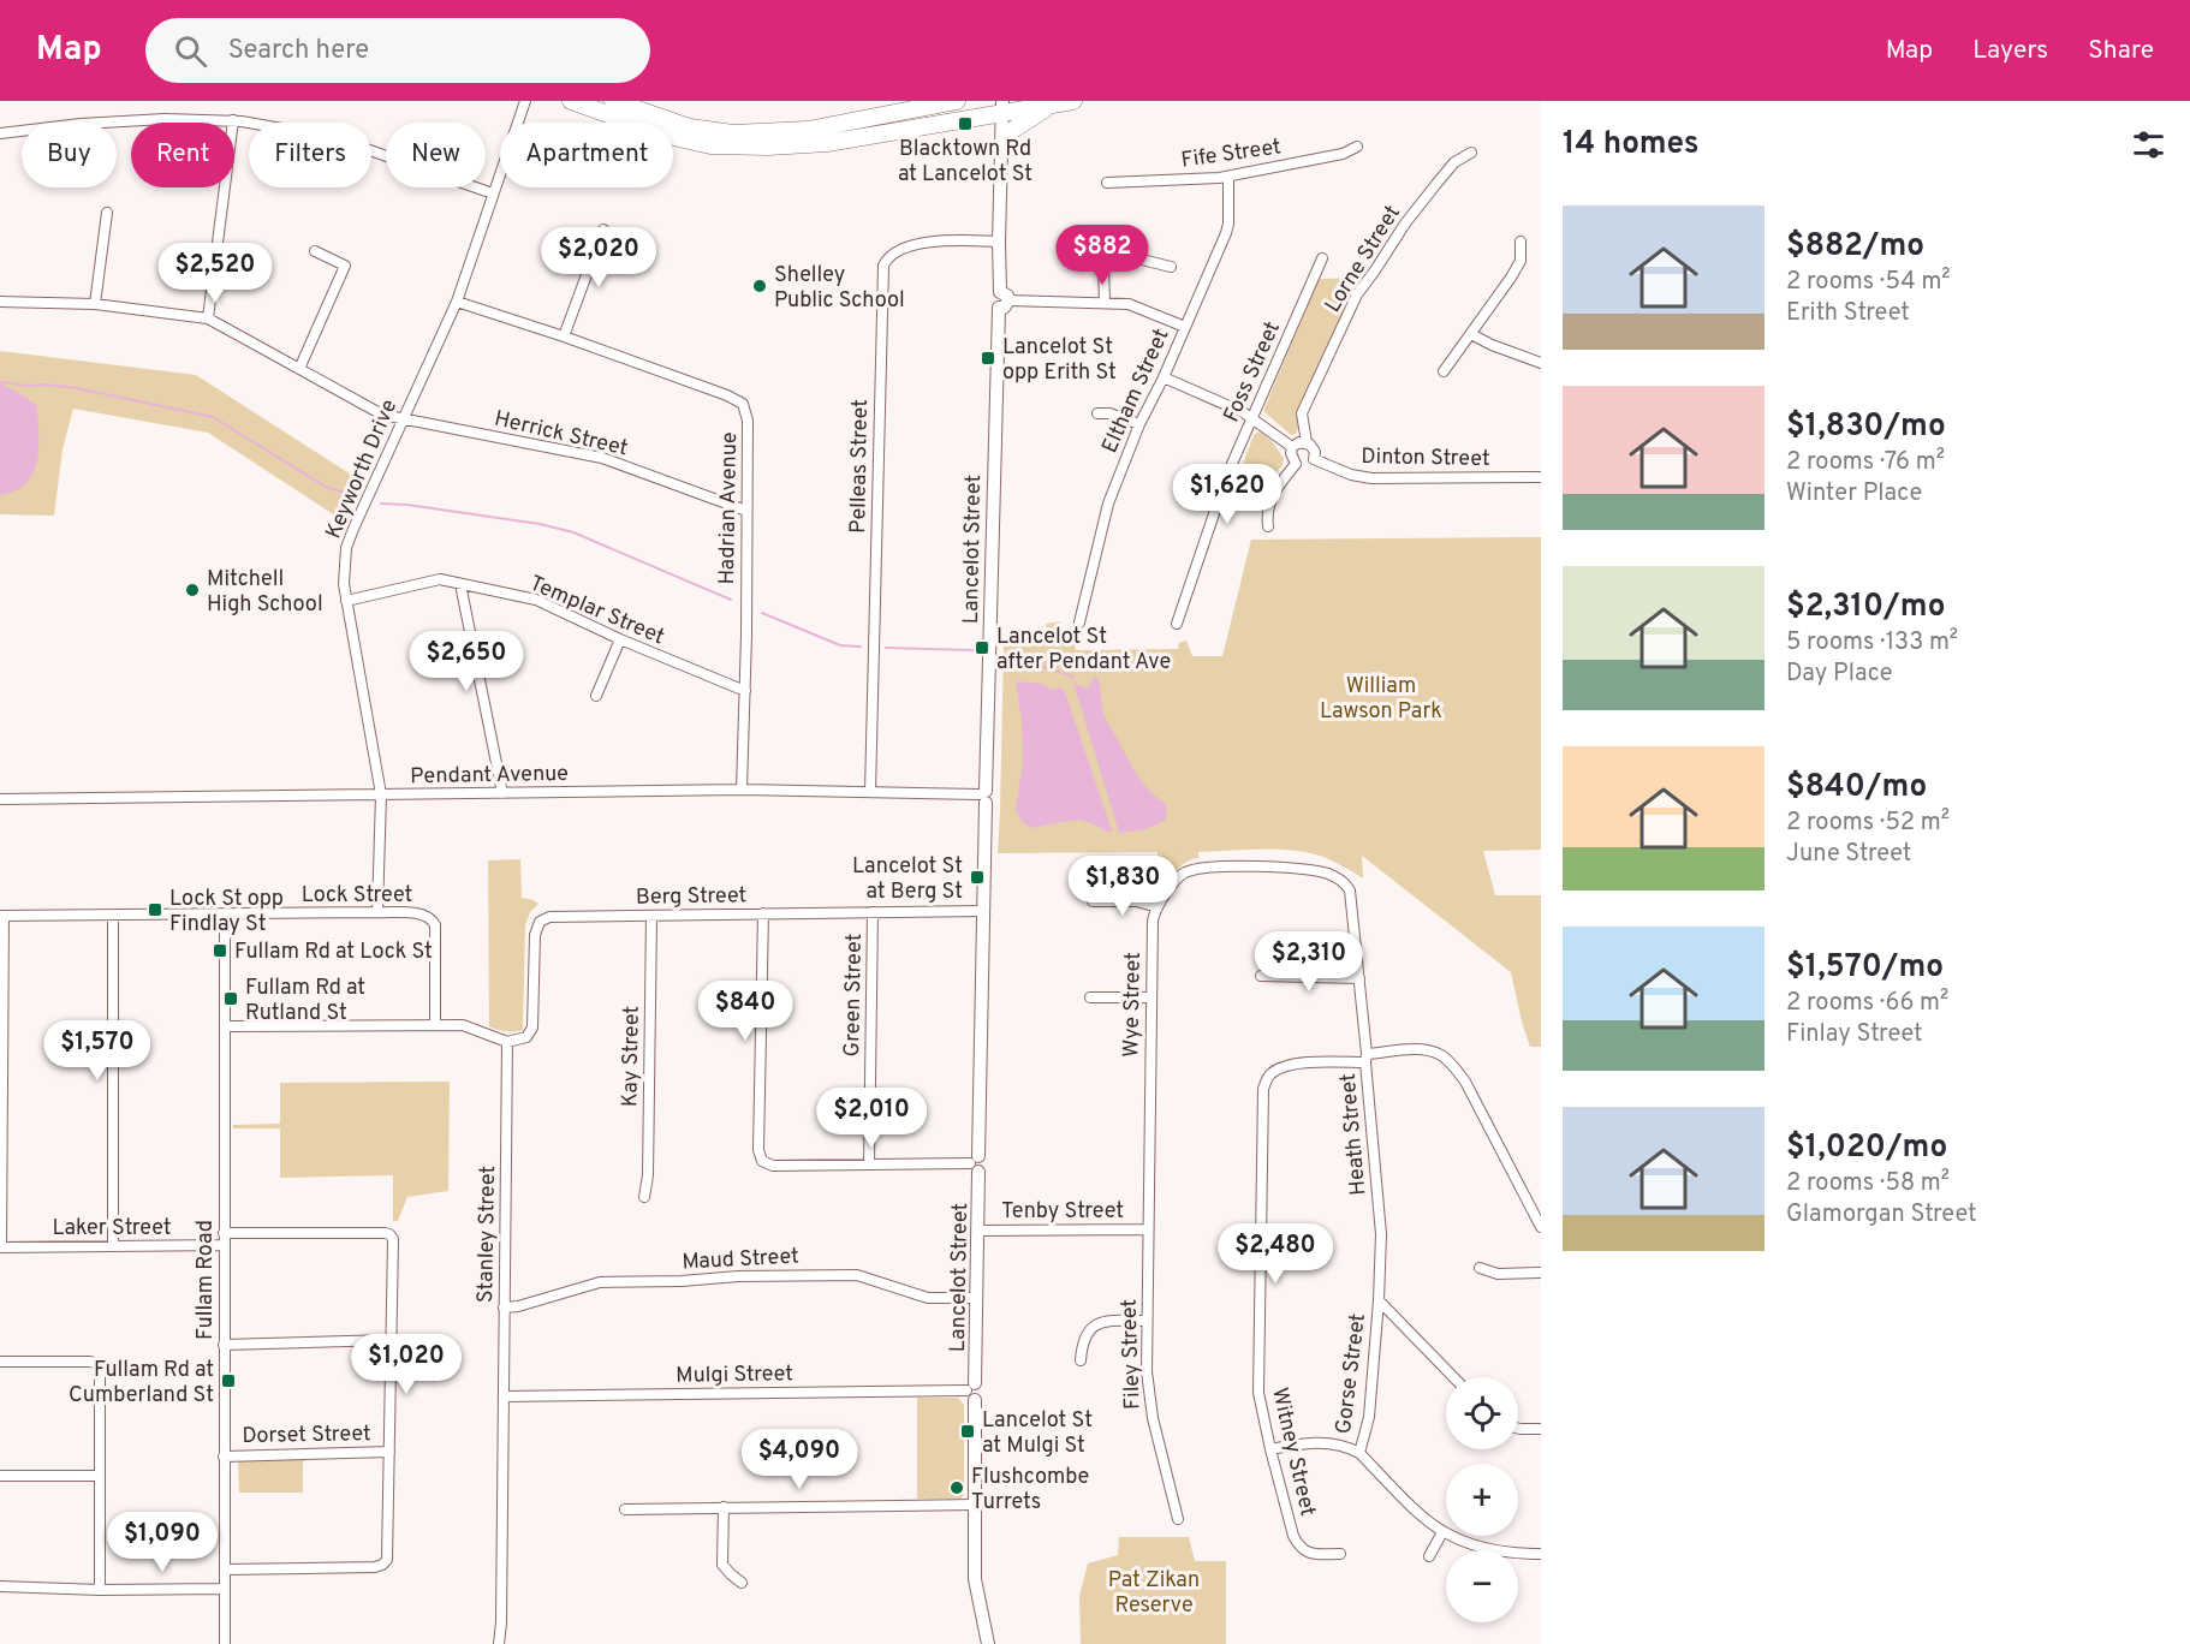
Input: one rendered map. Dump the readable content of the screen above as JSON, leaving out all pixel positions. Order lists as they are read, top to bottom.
{
  "streets": {
    "street": [
      "Fife Street",
      "Lorne Street",
      "Foss Street",
      "Eltham Street",
      "Herrick Street",
      "Dinton Street",
      "Pelleas Street",
      "Keyworth Drive",
      "Hadrian Avenue",
      "Lancelot Street",
      "Templar Street",
      "Pendant Avenue",
      "Lock Street",
      "Berg Street",
      "Green Street",
      "Wye Street",
      "Kay Street",
      "Heath Street",
      "Tenby Street",
      "Laker Street",
      "Stanley Street",
      "Maud Street",
      "Fullam Road",
      "Filey Street",
      "Mulgi Street",
      "Gorse Street",
      "Dorset Street",
      "Witney Street"
    ]
  },
  "crossings": [
    ["Fife Street", "Eltham Street"],
    ["Lorne Street", "Dinton Street"],
    ["Herrick Street", "Keyworth Drive"],
    ["Herrick Street", "Hadrian Avenue"],
    ["Pelleas Street", "Lancelot Street"],
    ["Pelleas Street", "Pendant Avenue"],
    ["Keyworth Drive", "Hadrian Avenue"],
    ["Keyworth Drive", "Templar Street"],
    ["Keyworth Drive", "Pendant Avenue"],
    ["Keyworth Drive", "Lock Street"],
    ["Hadrian Avenue", "Templar Street"],
    ["Hadrian Avenue", "Pendant Avenue"],
    ["Lancelot Street", "Pendant Avenue"],
    ["Lancelot Street", "Berg Street"],
    ["Lancelot Street", "Tenby Street"],
    ["Lancelot Street", "Maud Street"],
    ["Lancelot Street", "Mulgi Street"],
    ["Lock Street", "Fullam Road"],
    ["Berg Street", "Green Street"],
    ["Berg Street", "Kay Street"],
    ["Berg Street", "Stanley Street"],
    ["Wye Street", "Heath Street"],
    ["Wye Street", "Tenby Street"],
    ["Wye Street", "Filey Street"],
    ["Heath Street", "Gorse Street"],
    ["Heath Street", "Witney Street"],
    ["Tenby Street", "Filey Street"],
    ["Laker Street", "Fullam Road"],
    ["Stanley Street", "Maud Street"],
    ["Stanley Street", "Mulgi Street"],
    ["Fullam Road", "Dorset Street"]
  ],
  "parks": ["William Lawson Park", "Pat Zikan Reserve"],
  "places": {
    "transit": [
      "Blacktown Rd at Lancelot St",
      "Lancelot St opp Erith St",
      "Lancelot St after Pendant Ave",
      "Lancelot St at Berg St",
      "Lock St opp Findlay St",
      "Fullam Rd at Lock St",
      "Fullam Rd at Rutland St",
      "Fullam Rd at Cumberland St",
      "Lancelot St at Mulgi St"
    ],
    "other": ["Shelley Public School", "Mitchell High School", "Flushcombe Turrets"]
  },
  "page": {
    "header": "Map",
    "search": "Search here",
    "nav": ["Map", "Layers", "Share"],
    "heading": "14 homes",
    "chip": [
      "Buy",
      "Rent",
      "Filters",
      "New",
      "Apartment"
    ],
    "list": [
      {
        "name": "$882/mo",
        "note": "2 rooms · 54 m² · Erith Street"
      },
      {
        "name": "$1,830/mo",
        "note": "2 rooms · 76 m² · Winter Place"
      },
      {
        "name": "$2,310/mo",
        "note": "5 rooms · 133 m² · Day Place"
      },
      {
        "name": "$840/mo",
        "note": "2 rooms · 52 m² · June Street"
      },
      {
        "name": "$1,570/mo",
        "note": "2 rooms · 66 m² · Finlay Street"
      },
      {
        "name": "$1,020/mo",
        "note": "2 rooms · 58 m² · Glamorgan Street"
      }
    ],
    "price": [
      "$882",
      "$2,020",
      "$2,520",
      "$1,620",
      "$2,650",
      "$1,830",
      "$2,310",
      "$840",
      "$1,570",
      "$2,010",
      "$2,480",
      "$1,020",
      "$4,090",
      "$1,090"
    ],
    "map_buttons": ["+", "−"]
  }
}
